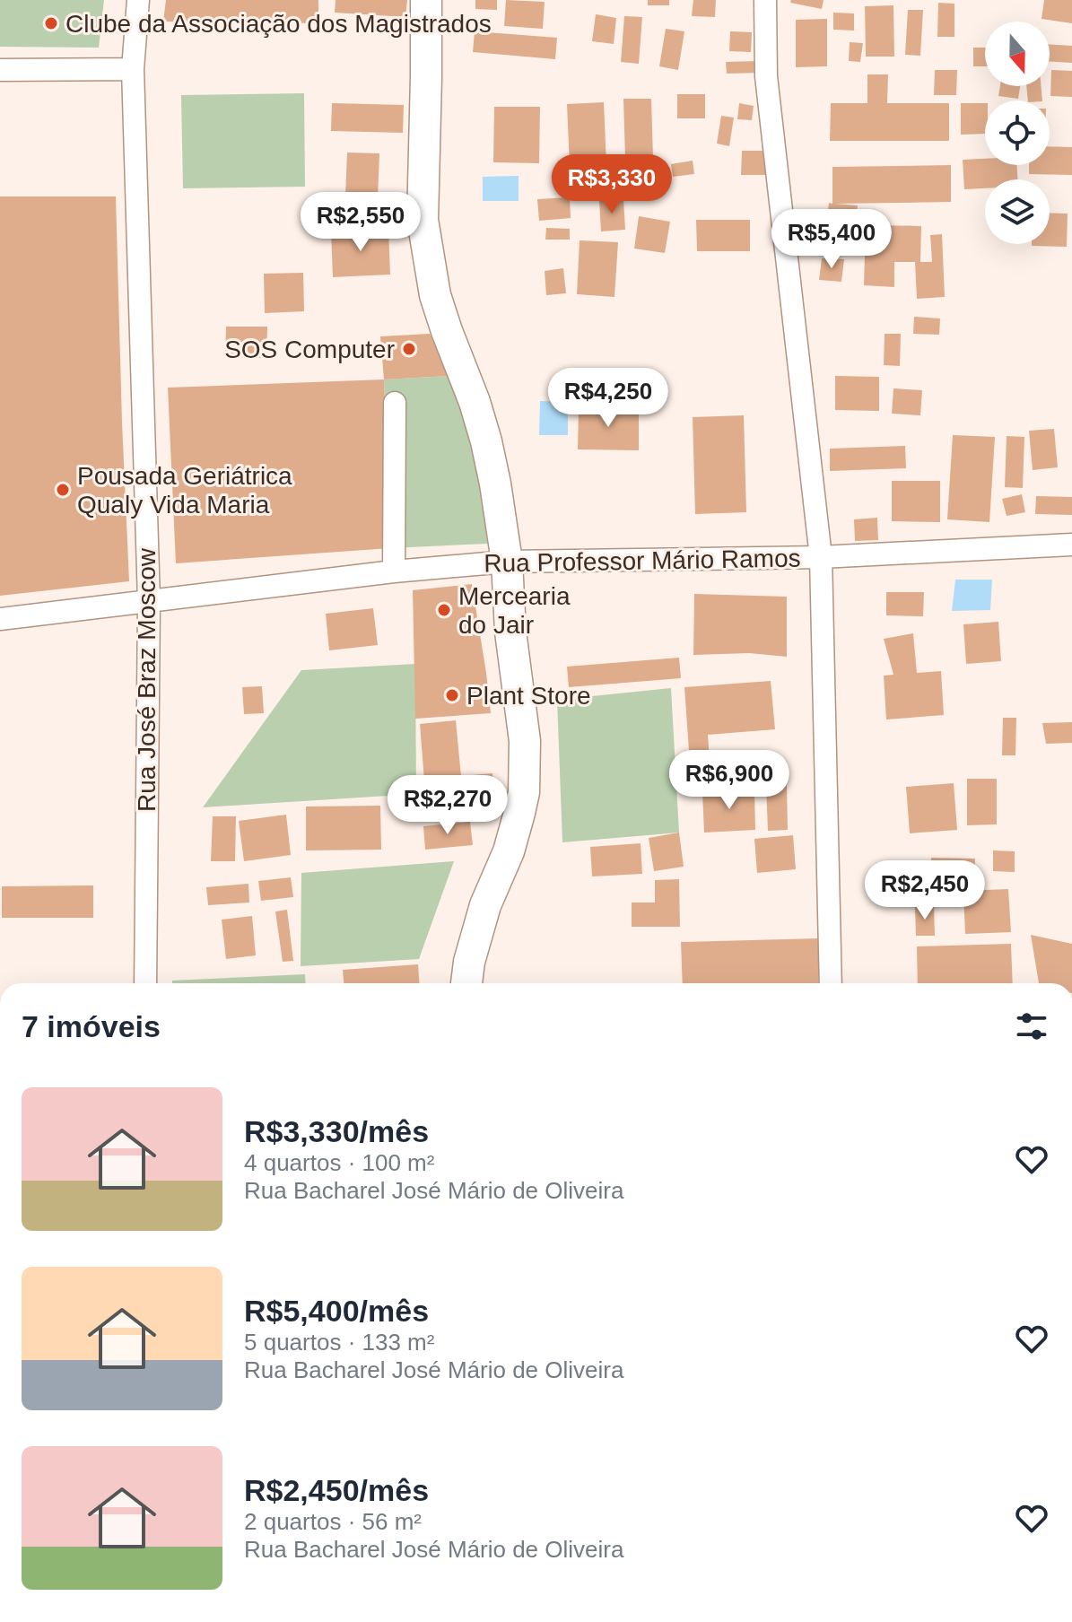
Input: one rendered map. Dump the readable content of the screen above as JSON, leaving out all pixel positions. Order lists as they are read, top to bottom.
{
  "streets": {
    "street": ["Rua Professor Mário Ramos", "Rua José Braz Moscow"]
  },
  "crossings": [
    ["Rua Professor Mário Ramos", "Rua José Braz Moscow"]
  ],
  "places": [
    "Clube da Associação dos Magistrados",
    "SOS Computer",
    "Pousada Geriátrica Qualy Vida Maria",
    "Mercearia do Jair",
    "Plant Store"
  ],
  "north": "bottom",
  "page": {
    "price": [
      "R$3,330",
      "R$2,550",
      "R$5,400",
      "R$4,250",
      "R$6,900",
      "R$2,270",
      "R$2,450"
    ],
    "heading": "7 imóveis",
    "list": [
      {
        "name": "R$3,330/mês",
        "note": "4 quartos · 100 m² · Rua Bacharel José Mário de Oliveira"
      },
      {
        "name": "R$5,400/mês",
        "note": "5 quartos · 133 m² · Rua Bacharel José Mário de Oliveira"
      },
      {
        "name": "R$2,450/mês",
        "note": "2 quartos · 56 m² · Rua Bacharel José Mário de Oliveira"
      }
    ]
  }
}
